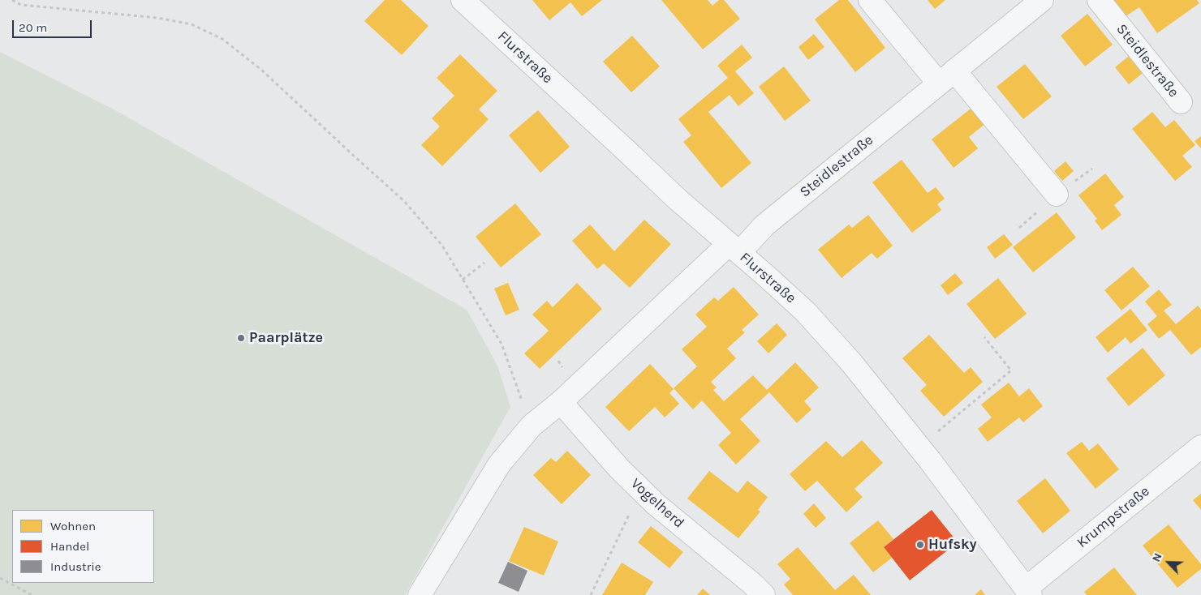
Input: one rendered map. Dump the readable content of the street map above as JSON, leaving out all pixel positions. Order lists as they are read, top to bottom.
{
  "streets": {
    "street": [
      "Flurstraße",
      "Steidlestraße",
      "Vogelherd",
      "Krumpstraße"
    ]
  },
  "crossings": [
    ["Flurstraße", "Steidlestraße"],
    ["Flurstraße", "Krumpstraße"]
  ],
  "places": ["Paarplätze", "Hufsky"],
  "legend": ["Wohnen", "Handel", "Industrie"],
  "scale_bar": "20 m",
  "north": "top left"
}
